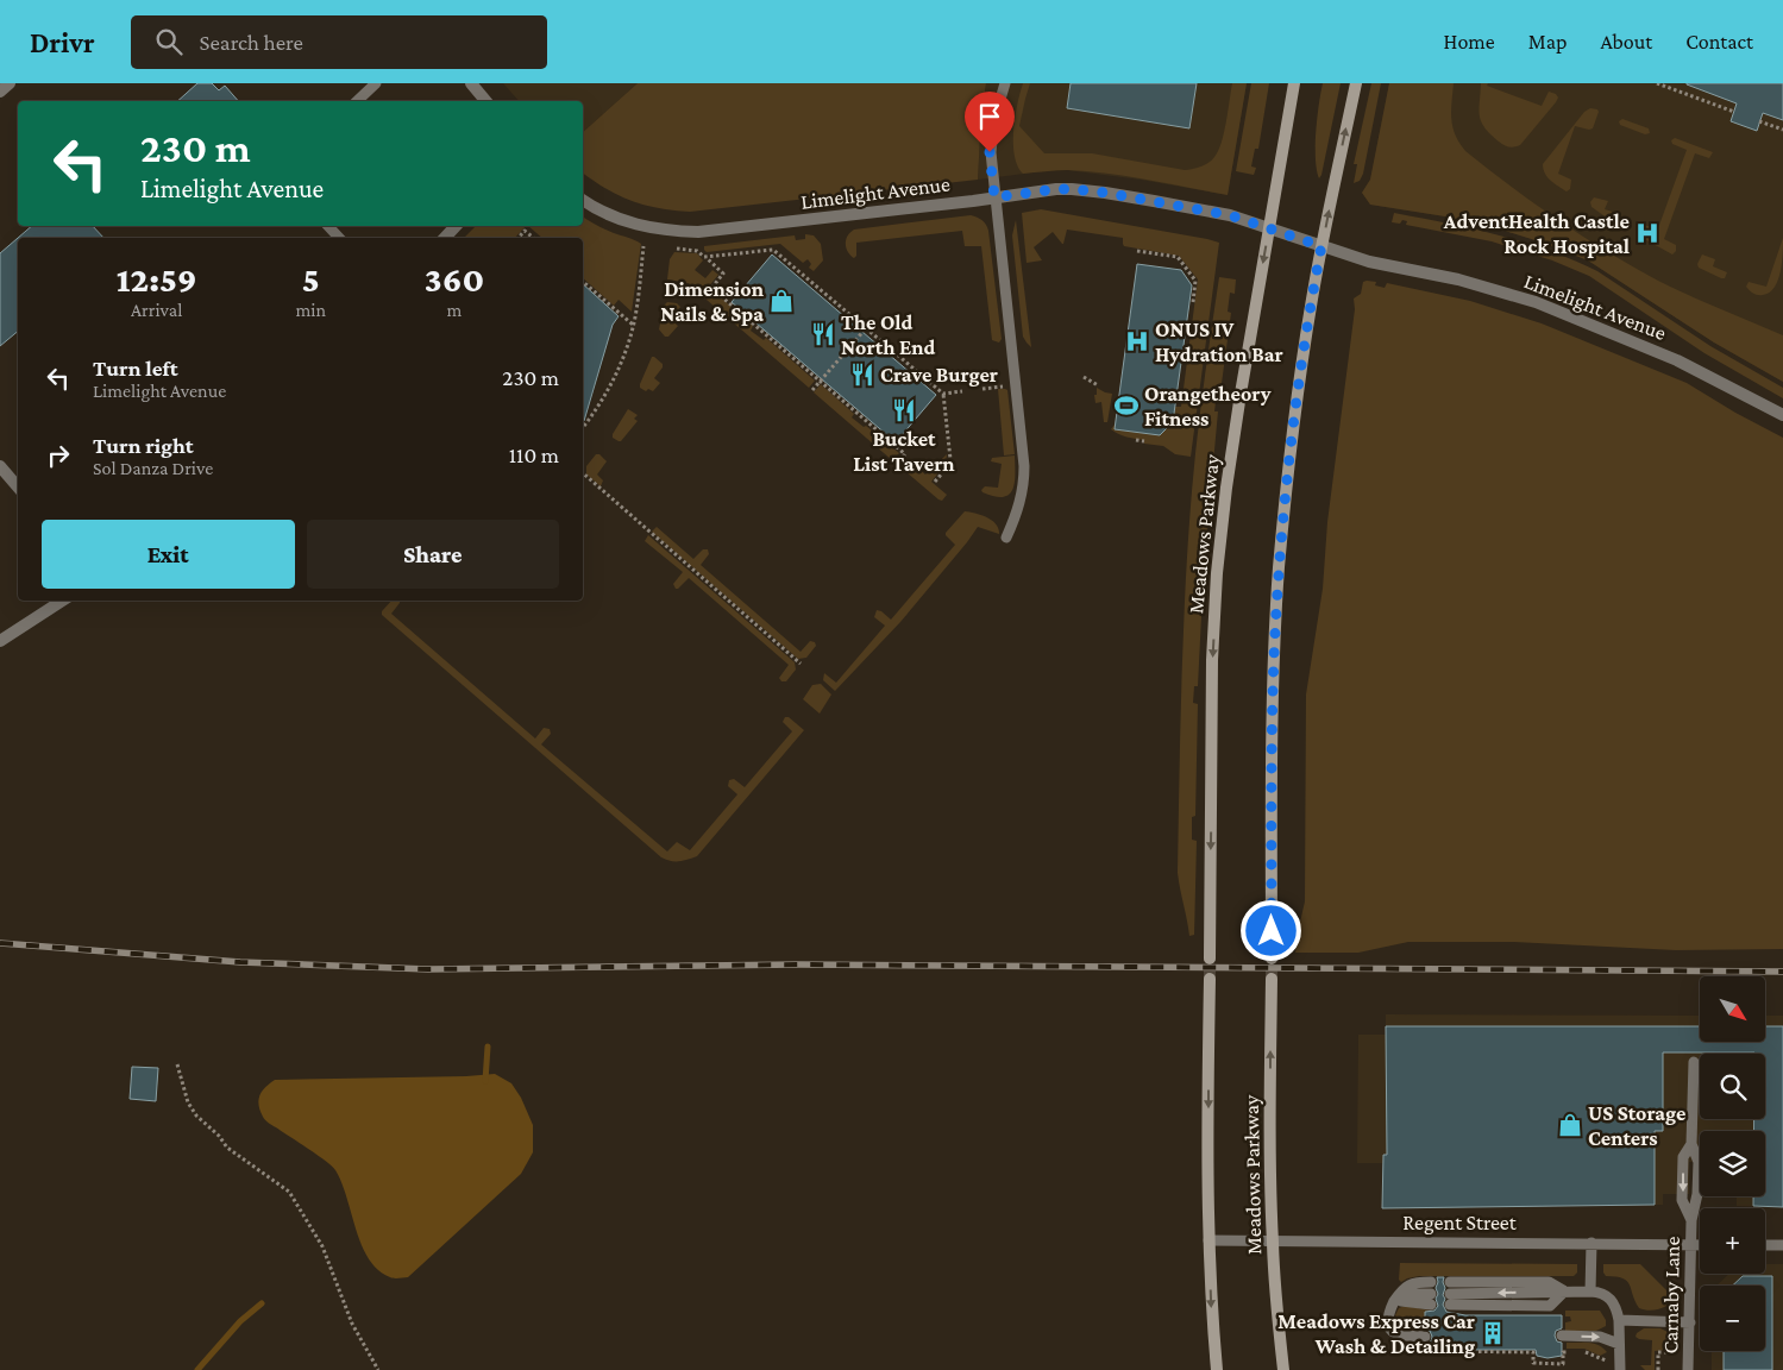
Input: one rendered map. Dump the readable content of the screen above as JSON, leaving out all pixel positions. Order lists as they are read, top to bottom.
{
  "streets": {
    "main road": ["Meadows Parkway"],
    "street": ["Limelight Avenue"],
    "lane": ["Regent Street", "Carnaby Lane"]
  },
  "crossings": [
    ["Limelight Avenue", "Meadows Parkway"],
    ["Meadows Parkway", "Regent Street"],
    ["Regent Street", "Carnaby Lane"]
  ],
  "places": {
    "hospital": ["AdventHealth Castle Rock Hospital", "ONUS IV Hydration Bar"],
    "shop": ["Dimension Nails & Spa", "US Storage Centers"],
    "restaurant": ["The Old North End", "Crave Burger", "Bucket List Tavern"],
    "sports": ["Orangetheory Fitness"],
    "building": ["Meadows Express Car Wash & Detailing"]
  },
  "north": "bottom right",
  "page": {
    "header": "Drivr",
    "search": "Search here",
    "nav": [
      "Home",
      "Map",
      "About",
      "Contact"
    ],
    "turn": ["230 m", "Limelight Avenue"],
    "eta": [
      "12:59",
      "Arrival",
      "5",
      "min",
      "360",
      "m"
    ],
    "list": [
      {
        "name": "Turn left",
        "note": "Limelight Avenue",
        "value": "230 m"
      },
      {
        "name": "Turn right",
        "note": "Sol Danza Drive",
        "value": "110 m"
      }
    ],
    "buttons": ["Exit", "Share"],
    "map_buttons": ["+", "−"]
  }
}
